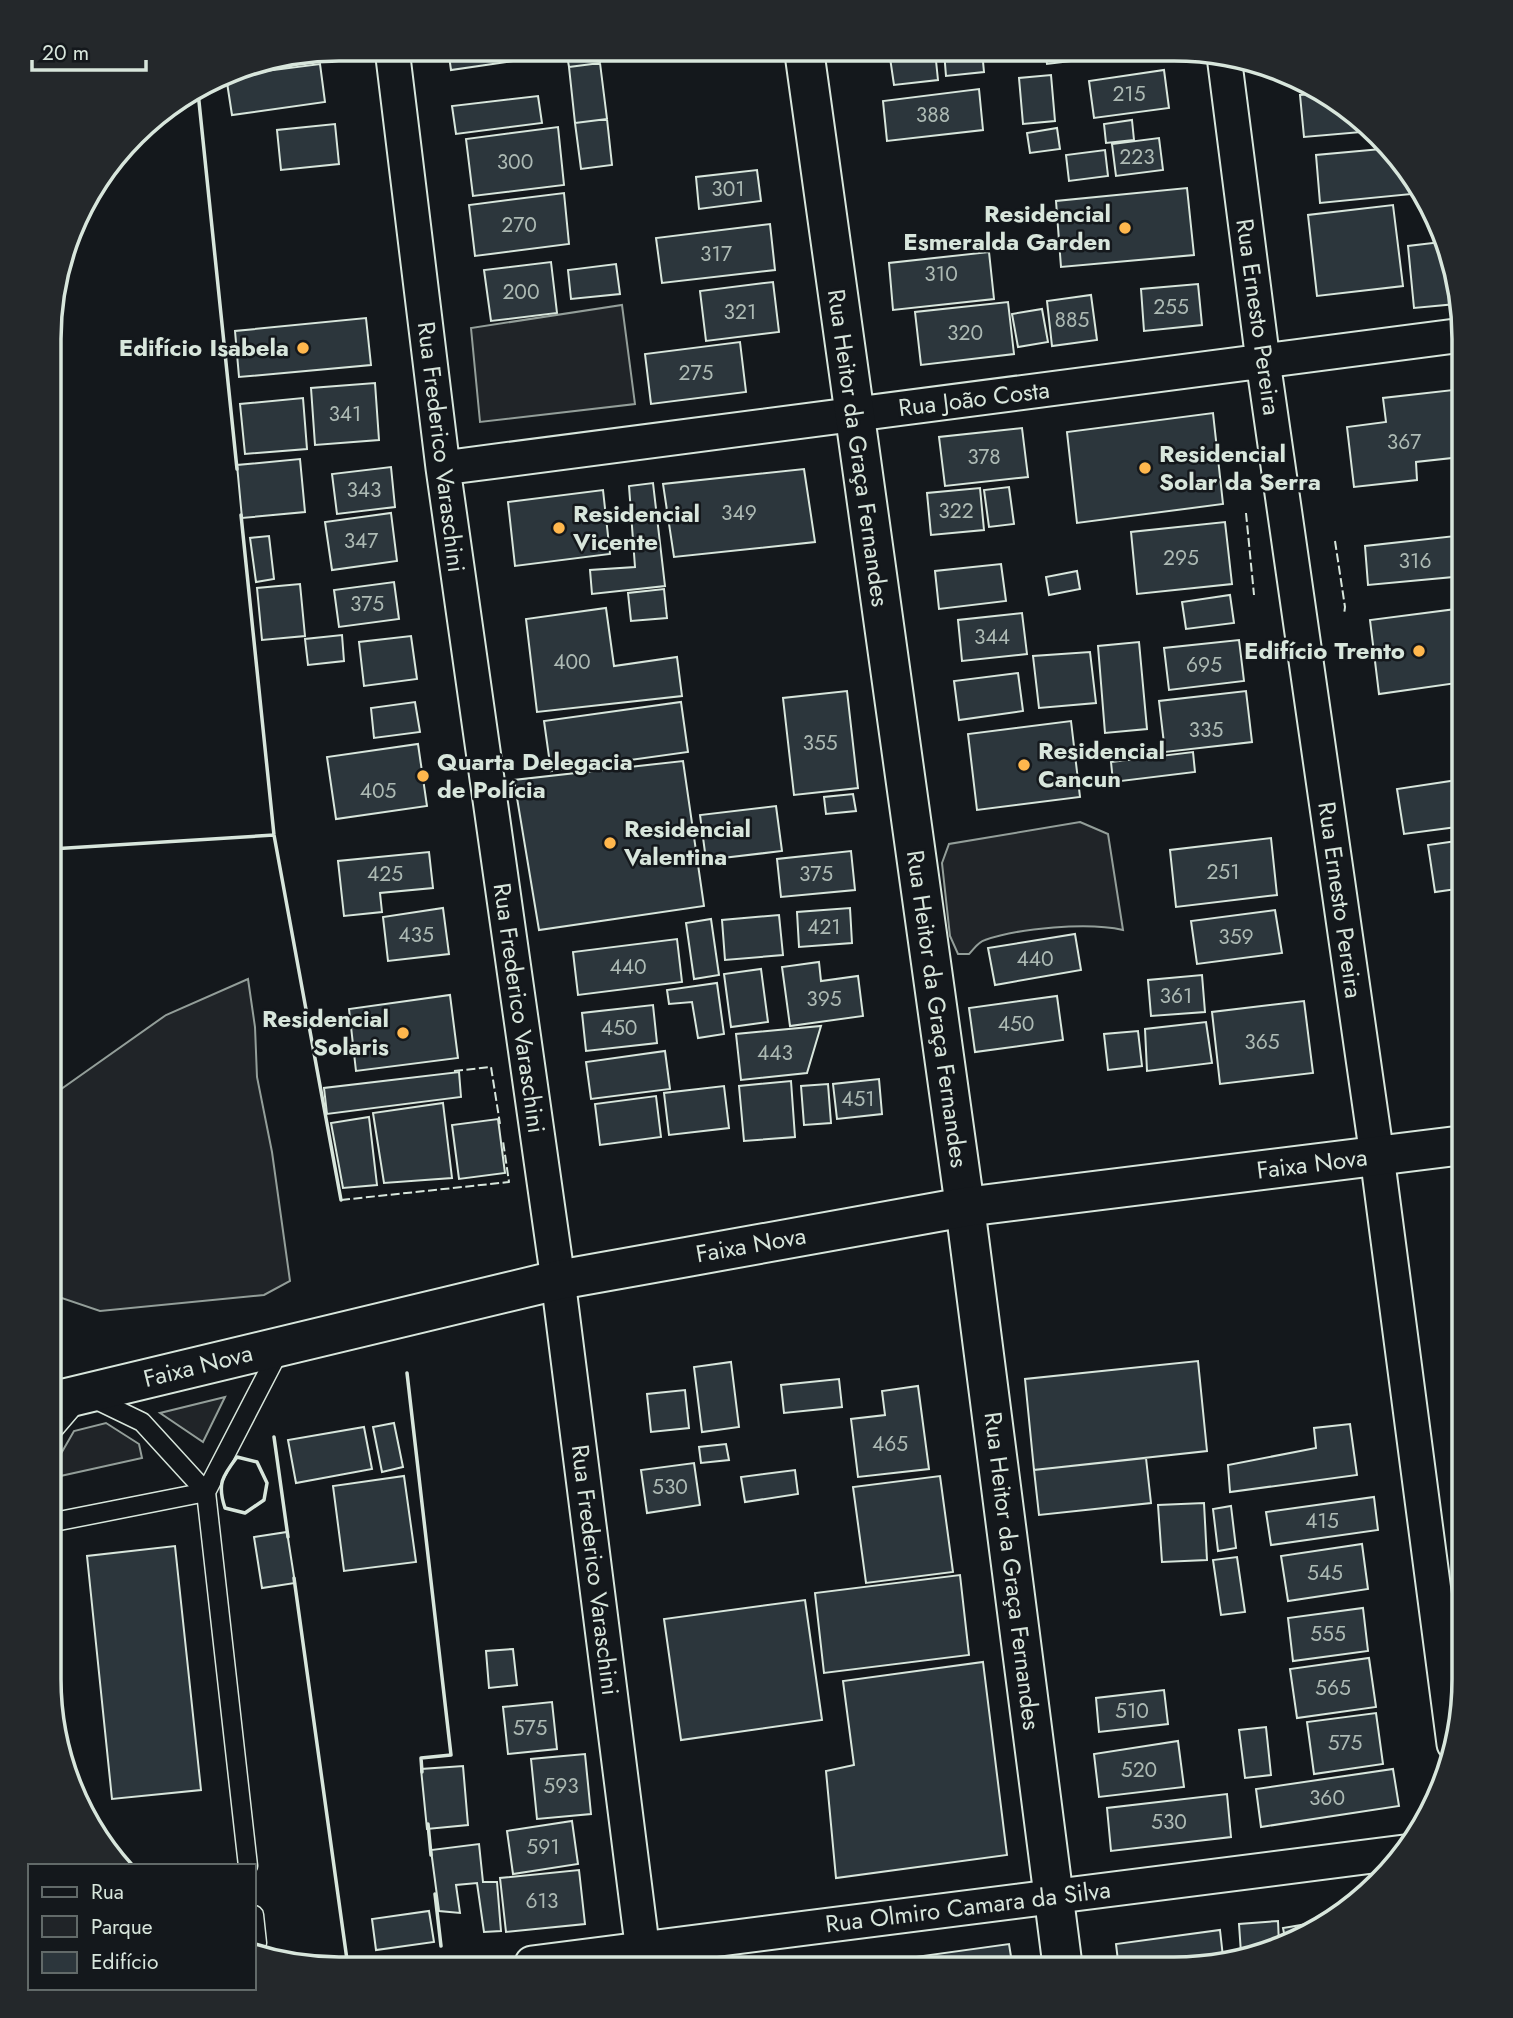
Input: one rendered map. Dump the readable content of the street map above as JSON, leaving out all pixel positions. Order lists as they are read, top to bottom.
{
  "streets": {
    "main road": ["Rua Heitor da Graça Fernandes", "Faixa Nova"],
    "street": [
      "Rua Ernesto Pereira",
      "Rua João Costa",
      "Rua Frederico Varaschini",
      "Rua Olmiro Camara da Silva"
    ]
  },
  "crossings": [
    ["Rua Ernesto Pereira", "Rua João Costa"],
    ["Rua Ernesto Pereira", "Faixa Nova"],
    ["Rua João Costa", "Rua Frederico Varaschini"],
    ["Rua João Costa", "Rua Heitor da Graça Fernandes"],
    ["Rua Frederico Varaschini", "Faixa Nova"],
    ["Rua Heitor da Graça Fernandes", "Faixa Nova"],
    ["Rua Heitor da Graça Fernandes", "Rua Olmiro Camara da Silva"]
  ],
  "places": [
    "Residencial Esmeralda Garden",
    "Edifício Isabela",
    "Residencial Solar da Serra",
    "Residencial Vicente",
    "Edifício Trento",
    "Residencial Cancun",
    "Quarta Delegacia de Polícia",
    "Residencial Valentina",
    "Residencial Solaris"
  ],
  "house_numbers": [
    "215",
    "388",
    "223",
    "300",
    "301",
    "270",
    "317",
    "310",
    "200",
    "255",
    "321",
    "885",
    "320",
    "275",
    "341",
    "367",
    "378",
    "343",
    "322",
    "349",
    "347",
    "295",
    "316",
    "375",
    "344",
    "400",
    "695",
    "335",
    "355",
    "405",
    "251",
    "425",
    "375",
    "421",
    "435",
    "359",
    "440",
    "440",
    "361",
    "395",
    "450",
    "450",
    "365",
    "443",
    "451",
    "465",
    "530",
    "415",
    "545",
    "555",
    "565",
    "510",
    "575",
    "575",
    "520",
    "593",
    "360",
    "530",
    "591",
    "613"
  ],
  "legend": ["Rua", "Parque", "Edifício"],
  "scale_bar": "20 m"
}
